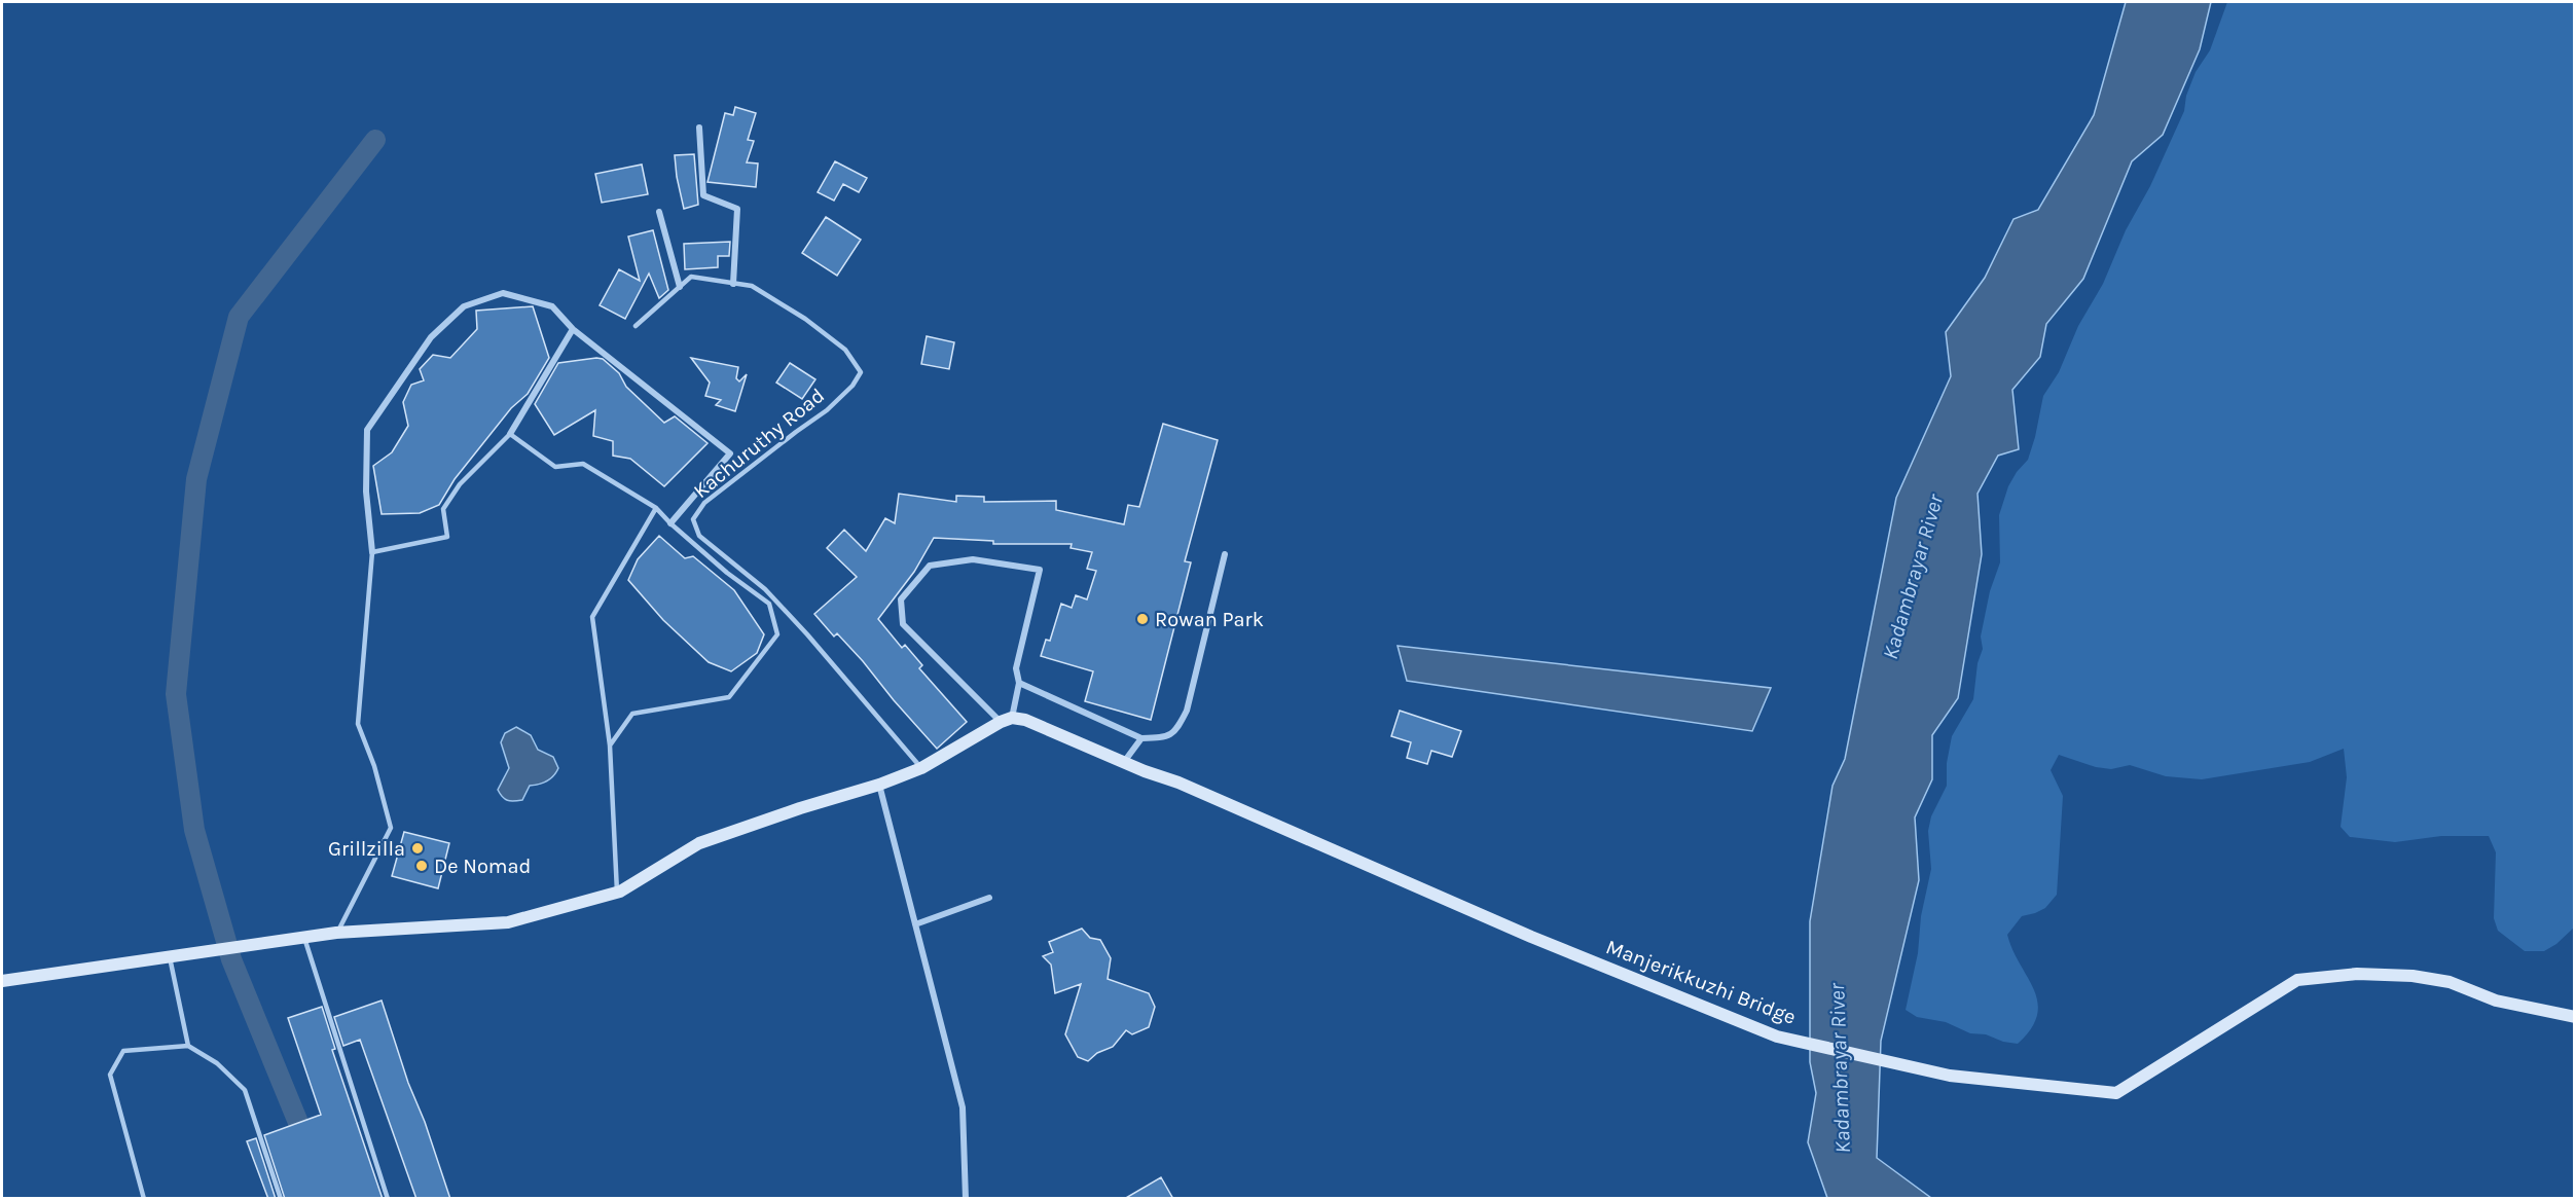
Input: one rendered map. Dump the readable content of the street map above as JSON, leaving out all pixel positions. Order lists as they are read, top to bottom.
{
  "streets": {
    "main road": ["Manjerikkuzhi Bridge"],
    "lane": ["Kachuruthy Road"]
  },
  "water": ["Kadambrayar River"],
  "places": ["Rowan Park", "Grillzilla", "De Nomad"]
}
